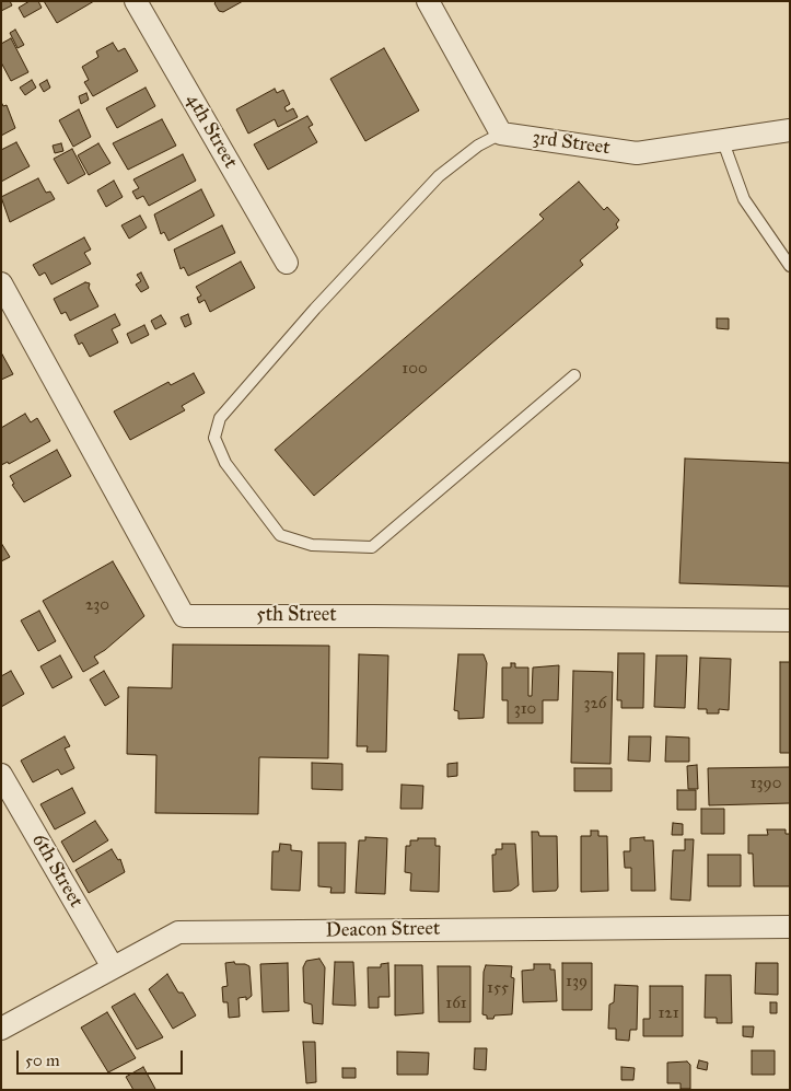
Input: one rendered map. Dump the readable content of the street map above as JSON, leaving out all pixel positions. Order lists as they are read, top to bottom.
{
  "streets": {
    "street": [
      "4th Street",
      "3rd Street",
      "5th Street",
      "6th Street",
      "Deacon Street"
    ]
  },
  "crossings": [
    ["6th Street", "Deacon Street"]
  ],
  "house_numbers": [
    "100",
    "230",
    "326",
    "310",
    "1390",
    "139",
    "155",
    "161",
    "121"
  ],
  "scale_bar": "50 m"
}
